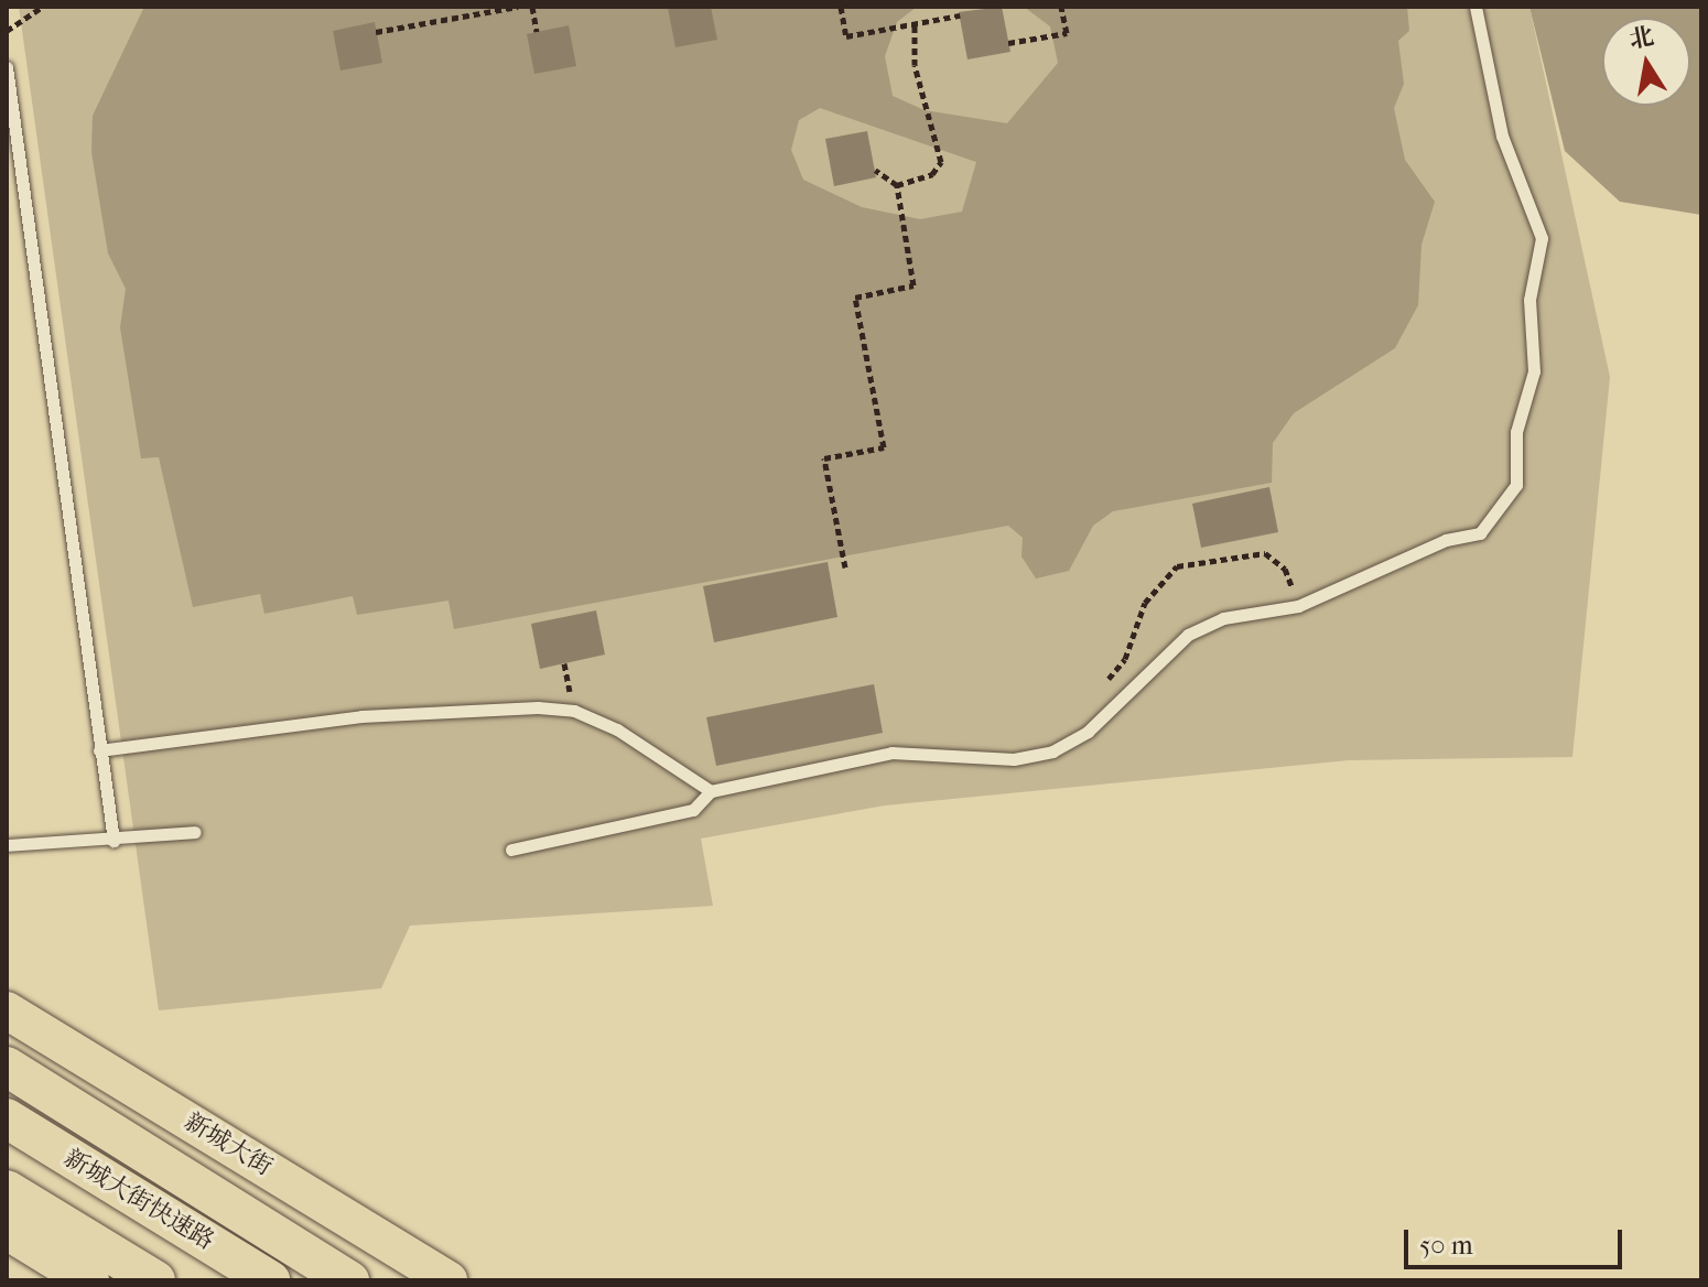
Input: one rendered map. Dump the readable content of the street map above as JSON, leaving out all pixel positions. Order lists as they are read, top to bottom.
{
  "streets": {
    "highway": ["新城大街快速路"],
    "main road": ["新城大街"]
  },
  "scale_bar": "50 m",
  "north": "top"
}
